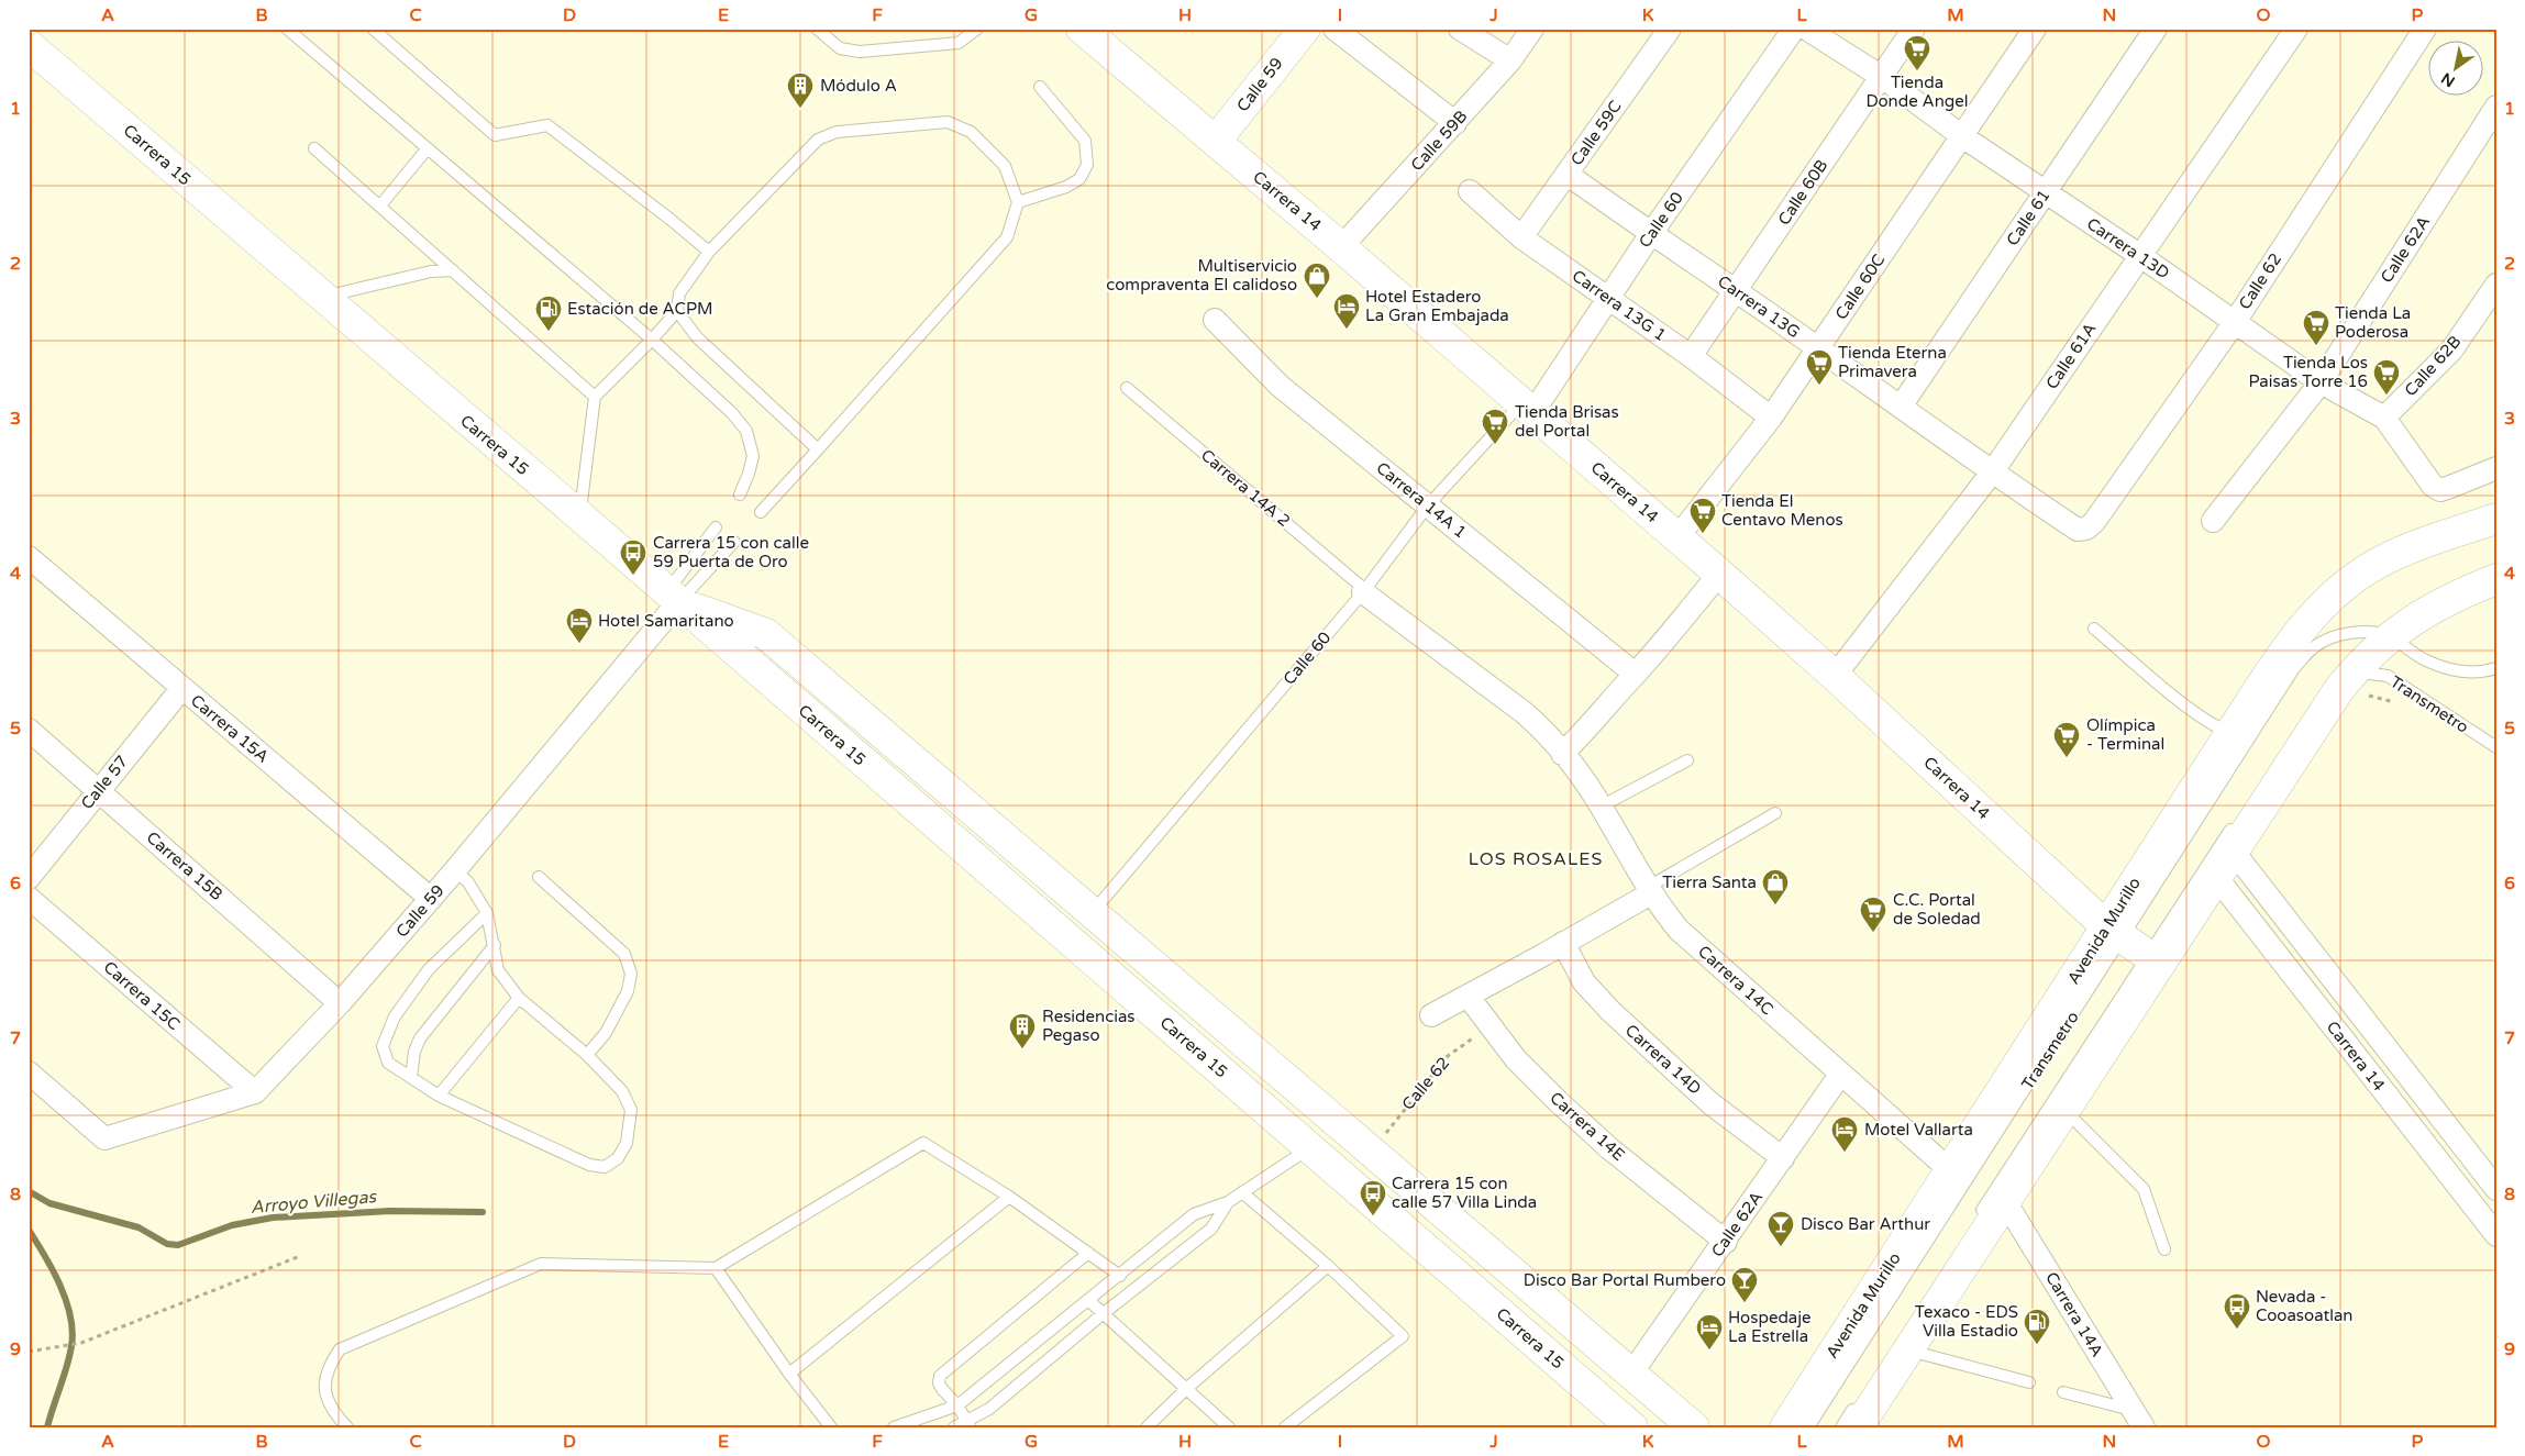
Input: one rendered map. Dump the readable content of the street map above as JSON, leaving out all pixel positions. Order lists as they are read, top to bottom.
{
  "streets": {
    "main road": [
      "Calle 59",
      "Carrera 15",
      "Carrera 14",
      "Avenida Murillo"
    ],
    "street": [
      "Calle 59C",
      "Calle 59B",
      "Calle 60B",
      "Calle 61",
      "Calle 60",
      "Carrera 13D",
      "Calle 62A",
      "Calle 62",
      "Calle 60C",
      "Carrera 13G 1",
      "Carrera 13G",
      "Calle 61A",
      "Calle 62B",
      "Carrera 14A 2",
      "Carrera 14A 1",
      "Carrera 15A",
      "Calle 57",
      "Carrera 15B",
      "Carrera 14C",
      "Carrera 15C",
      "Carrera 14D",
      "Carrera 14E",
      "Carrera 14A"
    ],
    "lane": ["Transmetro"]
  },
  "crossings": [
    ["Calle 59", "Carrera 15"],
    ["Calle 59", "Carrera 14"],
    ["Calle 59", "Carrera 15A"],
    ["Calle 59", "Carrera 15B"],
    ["Calle 59", "Carrera 15C"],
    ["Calle 59C", "Carrera 13G 1"],
    ["Calle 59C", "Carrera 13G"],
    ["Calle 59B", "Carrera 14"],
    ["Carrera 15", "Calle 60"],
    ["Carrera 15", "Calle 62A"],
    ["Carrera 15", "Calle 62"],
    ["Calle 60B", "Carrera 13D"],
    ["Calle 60B", "Carrera 13G 1"],
    ["Calle 60B", "Carrera 13G"],
    ["Carrera 14", "Calle 60"],
    ["Carrera 14", "Calle 60C"],
    ["Carrera 14", "Calle 61A"],
    ["Carrera 14", "Transmetro"],
    ["Carrera 14", "Avenida Murillo"],
    ["Calle 61", "Carrera 13D"],
    ["Calle 61", "Carrera 13G"],
    ["Calle 60", "Carrera 13G 1"],
    ["Calle 60", "Carrera 13G"],
    ["Calle 60", "Carrera 14A 2"],
    ["Calle 60", "Carrera 14A 1"],
    ["Carrera 13D", "Calle 62A"],
    ["Carrera 13D", "Calle 62"],
    ["Carrera 13D", "Calle 60C"],
    ["Carrera 13D", "Calle 61A"],
    ["Carrera 13D", "Calle 62B"],
    ["Calle 62A", "Carrera 14C"],
    ["Calle 62A", "Carrera 14D"],
    ["Calle 62A", "Carrera 14E"],
    ["Calle 62", "Carrera 13G"],
    ["Calle 62", "Carrera 14E"],
    ["Calle 60C", "Carrera 13G 1"],
    ["Calle 60C", "Carrera 13G"],
    ["Carrera 13G", "Calle 61A"],
    ["Carrera 14A 2", "Carrera 14C"],
    ["Transmetro", "Avenida Murillo"],
    ["Carrera 15A", "Calle 57"],
    ["Calle 57", "Carrera 15B"],
    ["Avenida Murillo", "Carrera 14C"],
    ["Avenida Murillo", "Carrera 14A"]
  ],
  "districts": ["LOS ROSALES"],
  "water": ["Arroyo Villegas"],
  "places": {
    "supermarket": [
      "Tienda Donde Angel",
      "Tienda La Poderosa",
      "Tienda Eterna Primavera",
      "Tienda Los Paisas Torre 16",
      "Tienda Brisas del Portal",
      "Tienda El Centavo Menos",
      "Olímpica - Terminal",
      "C.C. Portal de Soledad"
    ],
    "building": ["Módulo A", "Residencias Pegaso"],
    "shop": ["Multiservicio compraventa El calidoso", "Tierra Santa"],
    "hotel": [
      "Hotel Estadero La Gran Embajada",
      "Hotel Samaritano",
      "Motel Vallarta",
      "Hospedaje La Estrella"
    ],
    "fuel station": ["Estación de ACPM", "Texaco - EDS Villa Estadio"],
    "bus stop": ["Carrera 15 con calle 59 Puerta de Oro", "Carrera 15 con calle 57 Villa Linda", "Nevada - Cooasoatlan"],
    "bar": ["Disco Bar Arthur", "Disco Bar Portal Rumbero"]
  },
  "north": "bottom left",
  "grid": {
    "columns": [
      "A",
      "B",
      "C",
      "D",
      "E",
      "F",
      "G",
      "H",
      "I",
      "J",
      "K",
      "L",
      "M",
      "N",
      "O",
      "P"
    ],
    "rows": [
      "1",
      "2",
      "3",
      "4",
      "5",
      "6",
      "7",
      "8",
      "9"
    ]
  }
}
